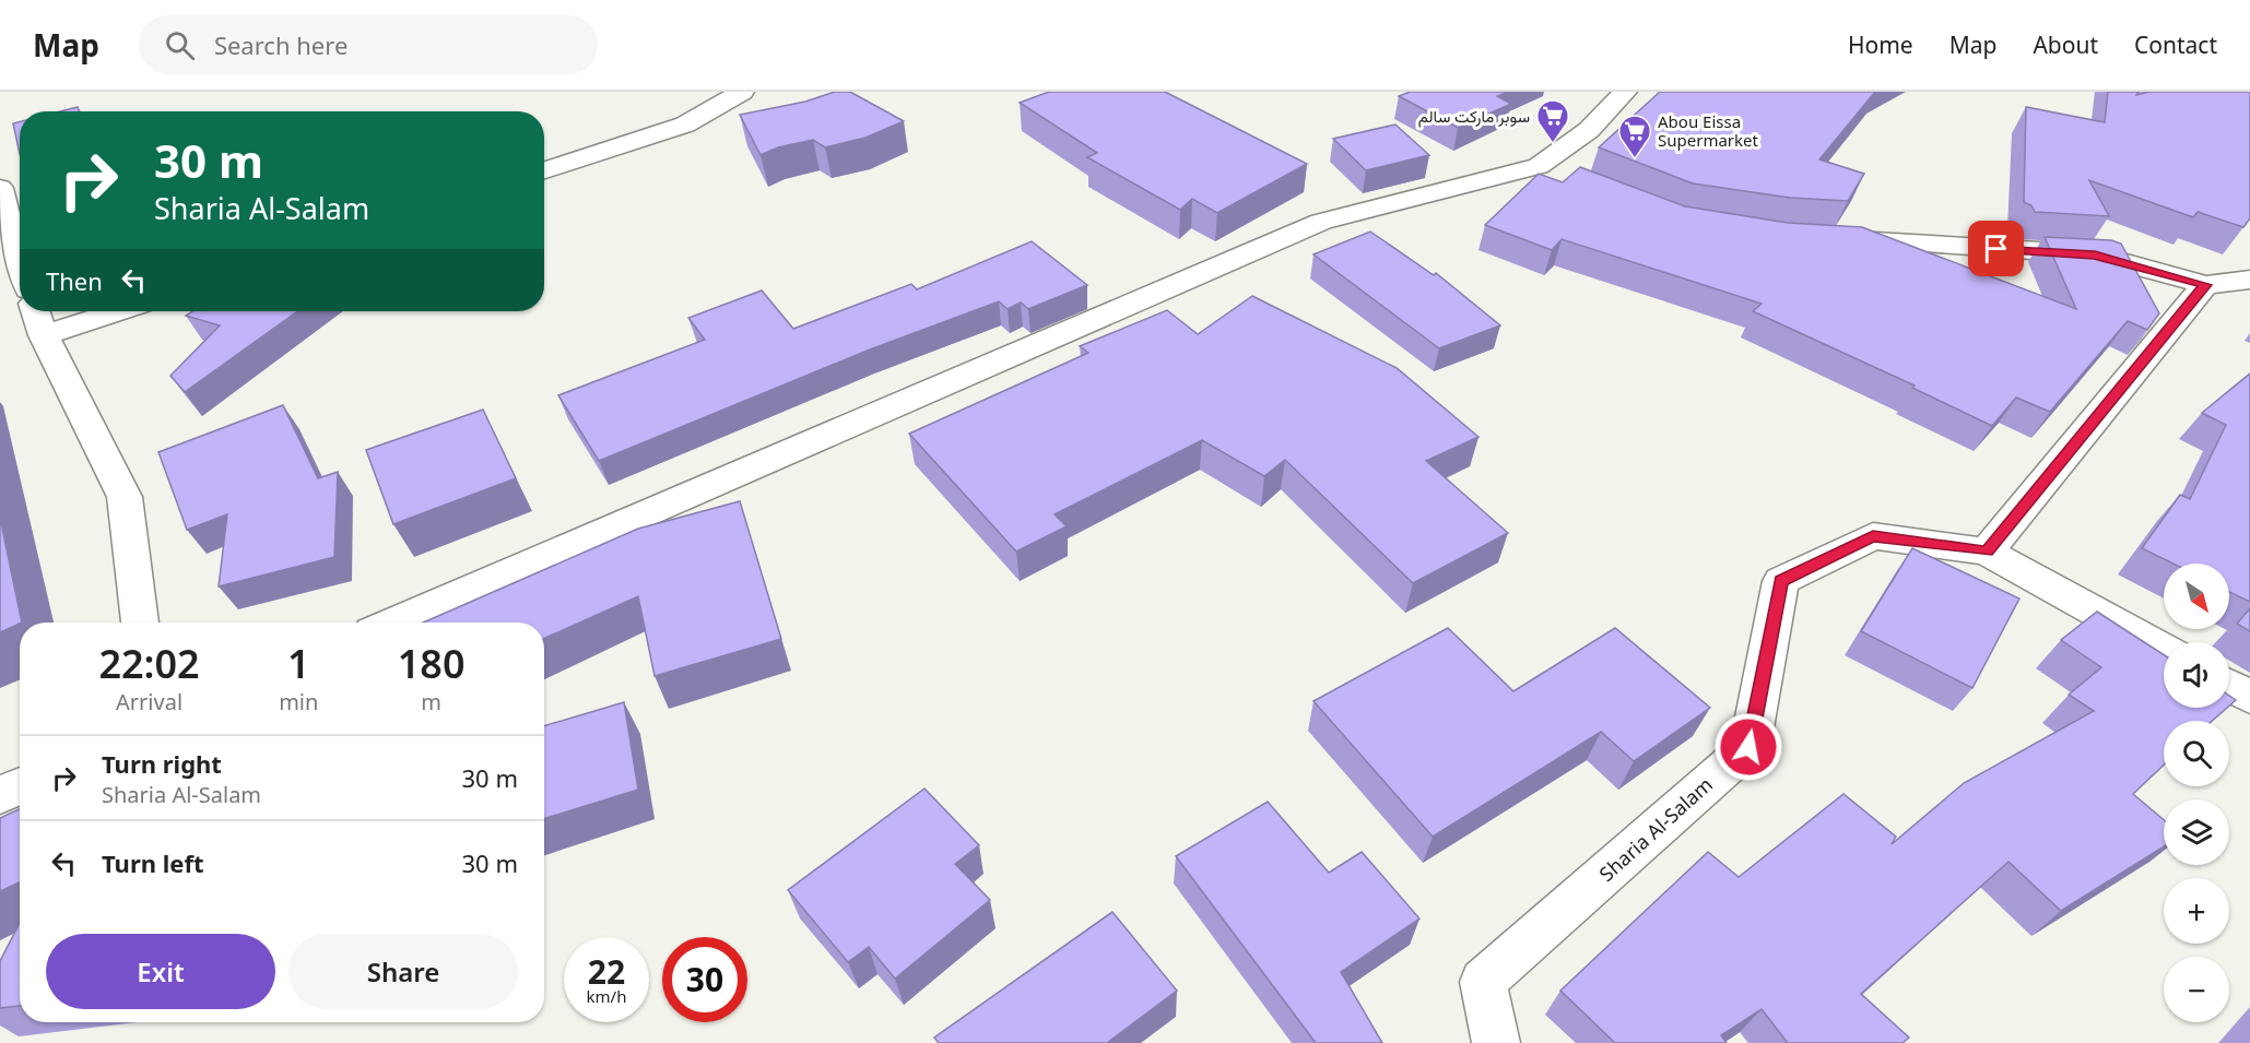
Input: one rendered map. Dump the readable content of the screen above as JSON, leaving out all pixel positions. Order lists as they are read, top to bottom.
{
  "streets": {
    "street": ["Sharia Al-Salam"]
  },
  "places": {
    "supermarket": ["سوبر ماركت سالم", "Abou Eissa Supermarket"]
  },
  "north": "bottom right",
  "page": {
    "header": "Map",
    "search": "Search here",
    "nav": [
      "Home",
      "Map",
      "About",
      "Contact"
    ],
    "turn": ["30 m", "Sharia Al-Salam"],
    "then": "Then",
    "map_buttons": ["+", "−"],
    "eta": [
      "22:02",
      "Arrival",
      "1",
      "min",
      "180",
      "m"
    ],
    "list": [
      {
        "name": "Turn right",
        "note": "Sharia Al-Salam",
        "value": "30 m"
      },
      {
        "name": "Turn left",
        "value": "30 m"
      }
    ],
    "buttons": ["Exit", "Share"],
    "speed": "22 km/h",
    "limit": "30"
  }
}
